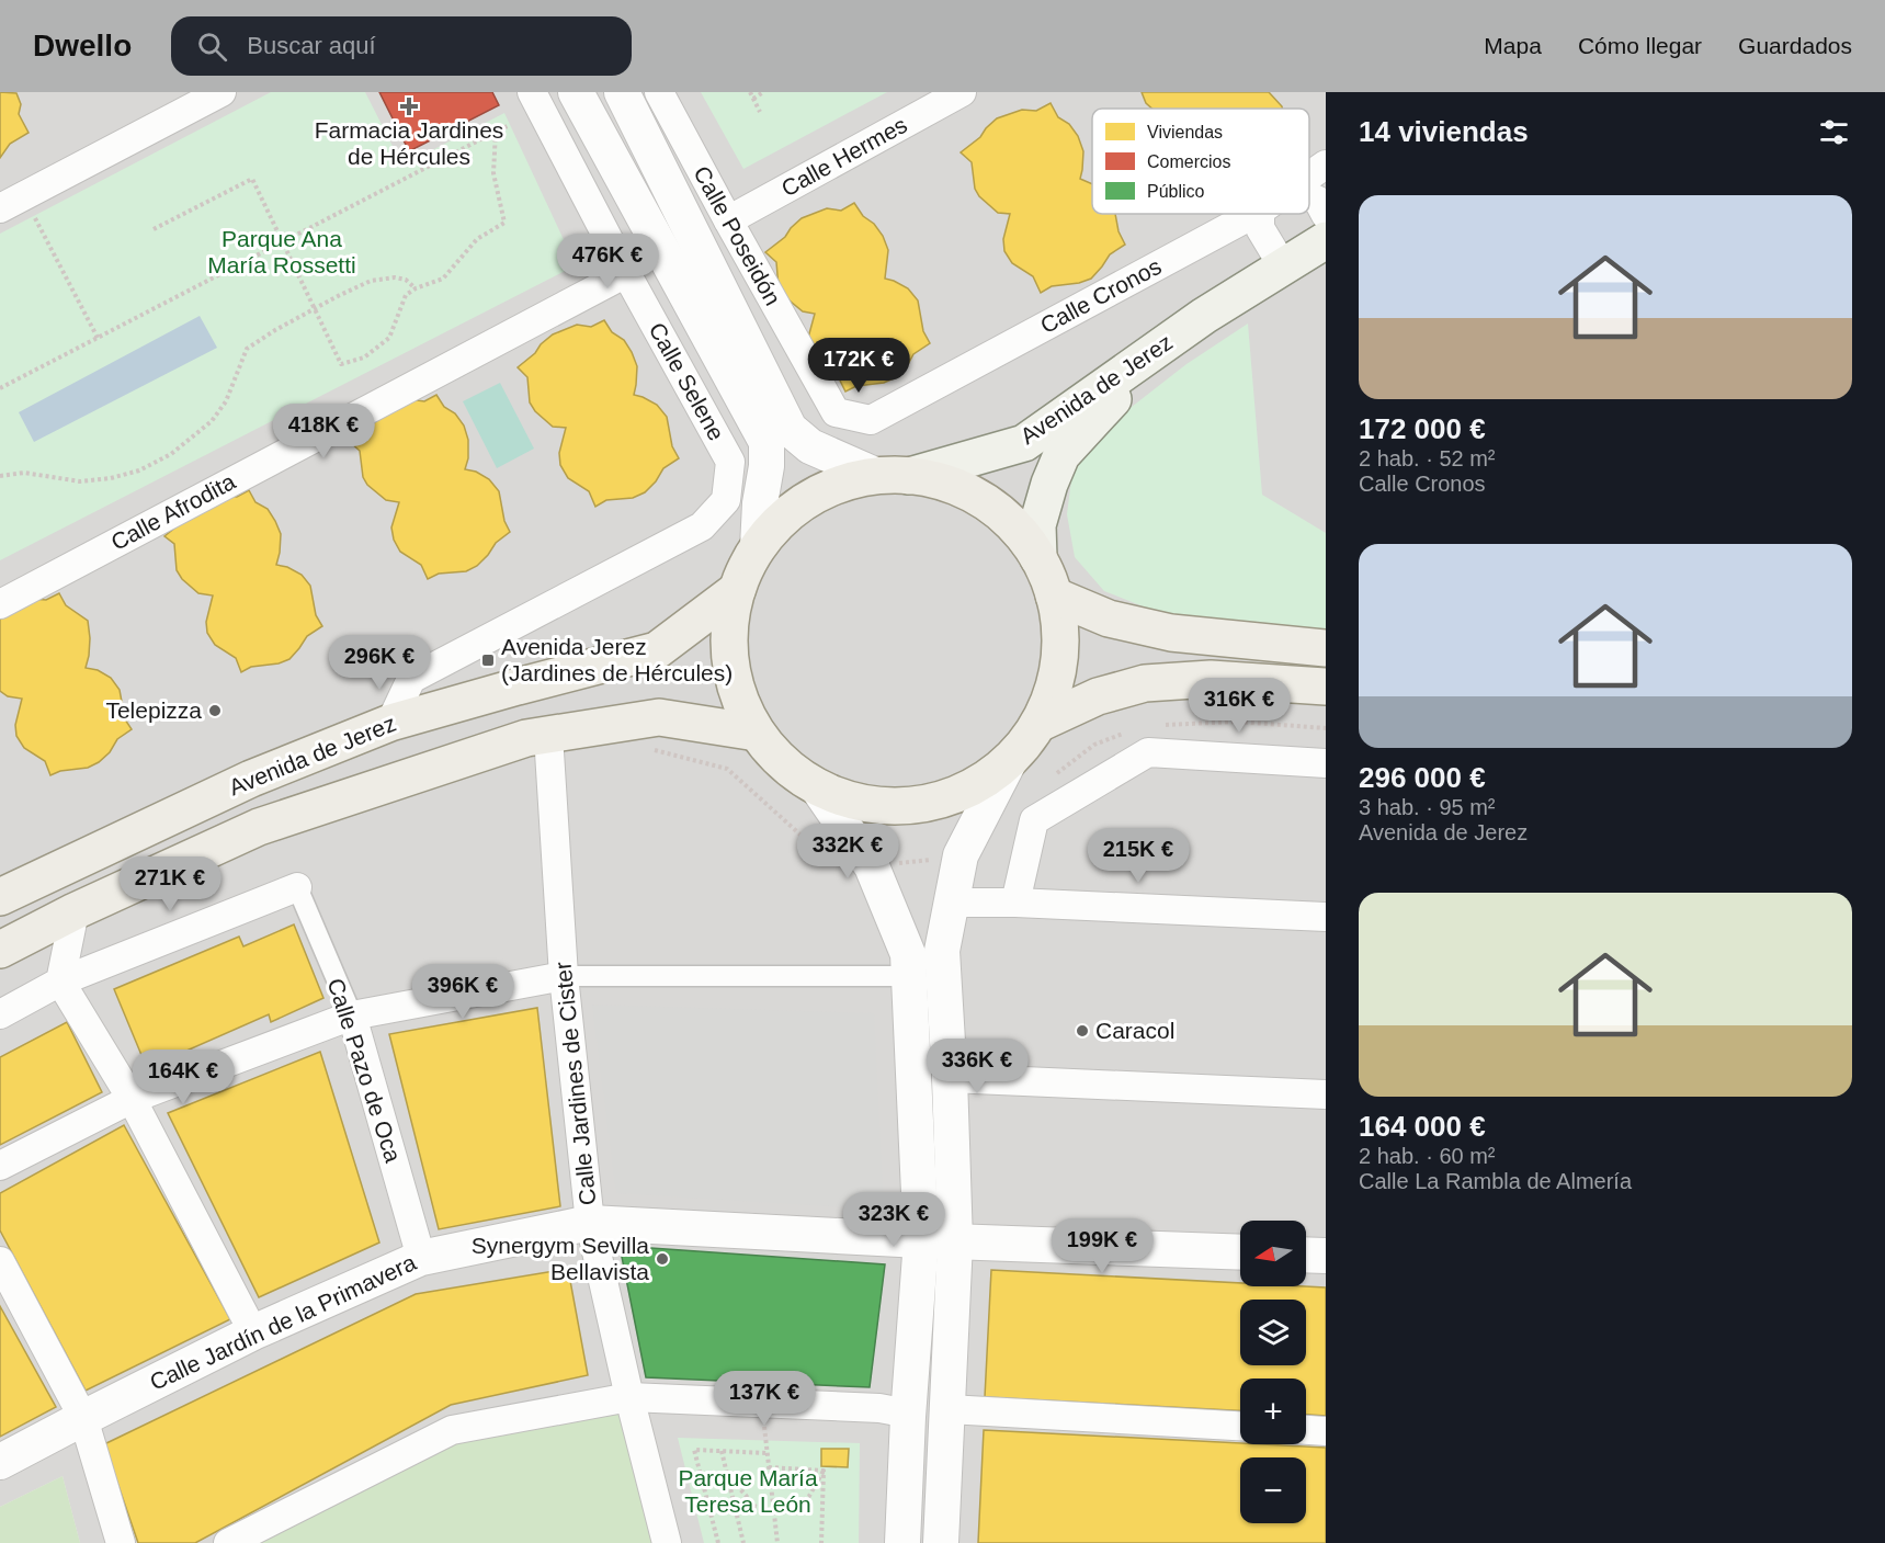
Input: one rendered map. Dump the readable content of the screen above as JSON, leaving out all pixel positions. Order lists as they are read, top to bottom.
{
  "streets": {
    "main road": ["Avenida de Jerez"],
    "street": [
      "Calle Hermes",
      "Calle Poseidón",
      "Calle Cronos",
      "Calle Selene",
      "Calle Afrodita",
      "Calle Pazo de Oca",
      "Calle Jardines de Cister",
      "Calle Jardín de la Primavera"
    ]
  },
  "crossings": [
    ["Calle Hermes", "Calle Poseidón"],
    ["Calle Poseidón", "Calle Cronos"],
    ["Calle Selene", "Avenida de Jerez"],
    ["Calle Selene", "Calle Afrodita"],
    ["Avenida de Jerez", "Calle Jardines de Cister"],
    ["Calle Pazo de Oca", "Calle Jardín de la Primavera"],
    ["Calle Jardines de Cister", "Calle Jardín de la Primavera"]
  ],
  "parks": ["Parque Ana María Rossetti", "Parque María Teresa León"],
  "places": {
    "health": ["Farmacia Jardines de Hércules"],
    "transit": ["Avenida Jerez (Jardines de Hércules)"],
    "other": ["Telepizza", "Caracol", "Synergym Sevilla Bellavista"]
  },
  "legend": ["Viviendas", "Comercios", "Público"],
  "north": "left",
  "page": {
    "header": "Dwello",
    "search": "Buscar aquí",
    "nav": ["Mapa", "Cómo llegar", "Guardados"],
    "heading": "14 viviendas",
    "list": [
      {
        "name": "172 000 €",
        "note": "2 hab. · 52 m² · Calle Cronos"
      },
      {
        "name": "296 000 €",
        "note": "3 hab. · 95 m² · Avenida de Jerez"
      },
      {
        "name": "164 000 €",
        "note": "2 hab. · 60 m² · Calle La Rambla de Almería"
      }
    ],
    "price": [
      "476K €",
      "172K €",
      "418K €",
      "296K €",
      "316K €",
      "332K €",
      "215K €",
      "271K €",
      "396K €",
      "336K €",
      "164K €",
      "323K €",
      "199K €",
      "137K €"
    ],
    "map_buttons": ["+", "−"]
  }
}
